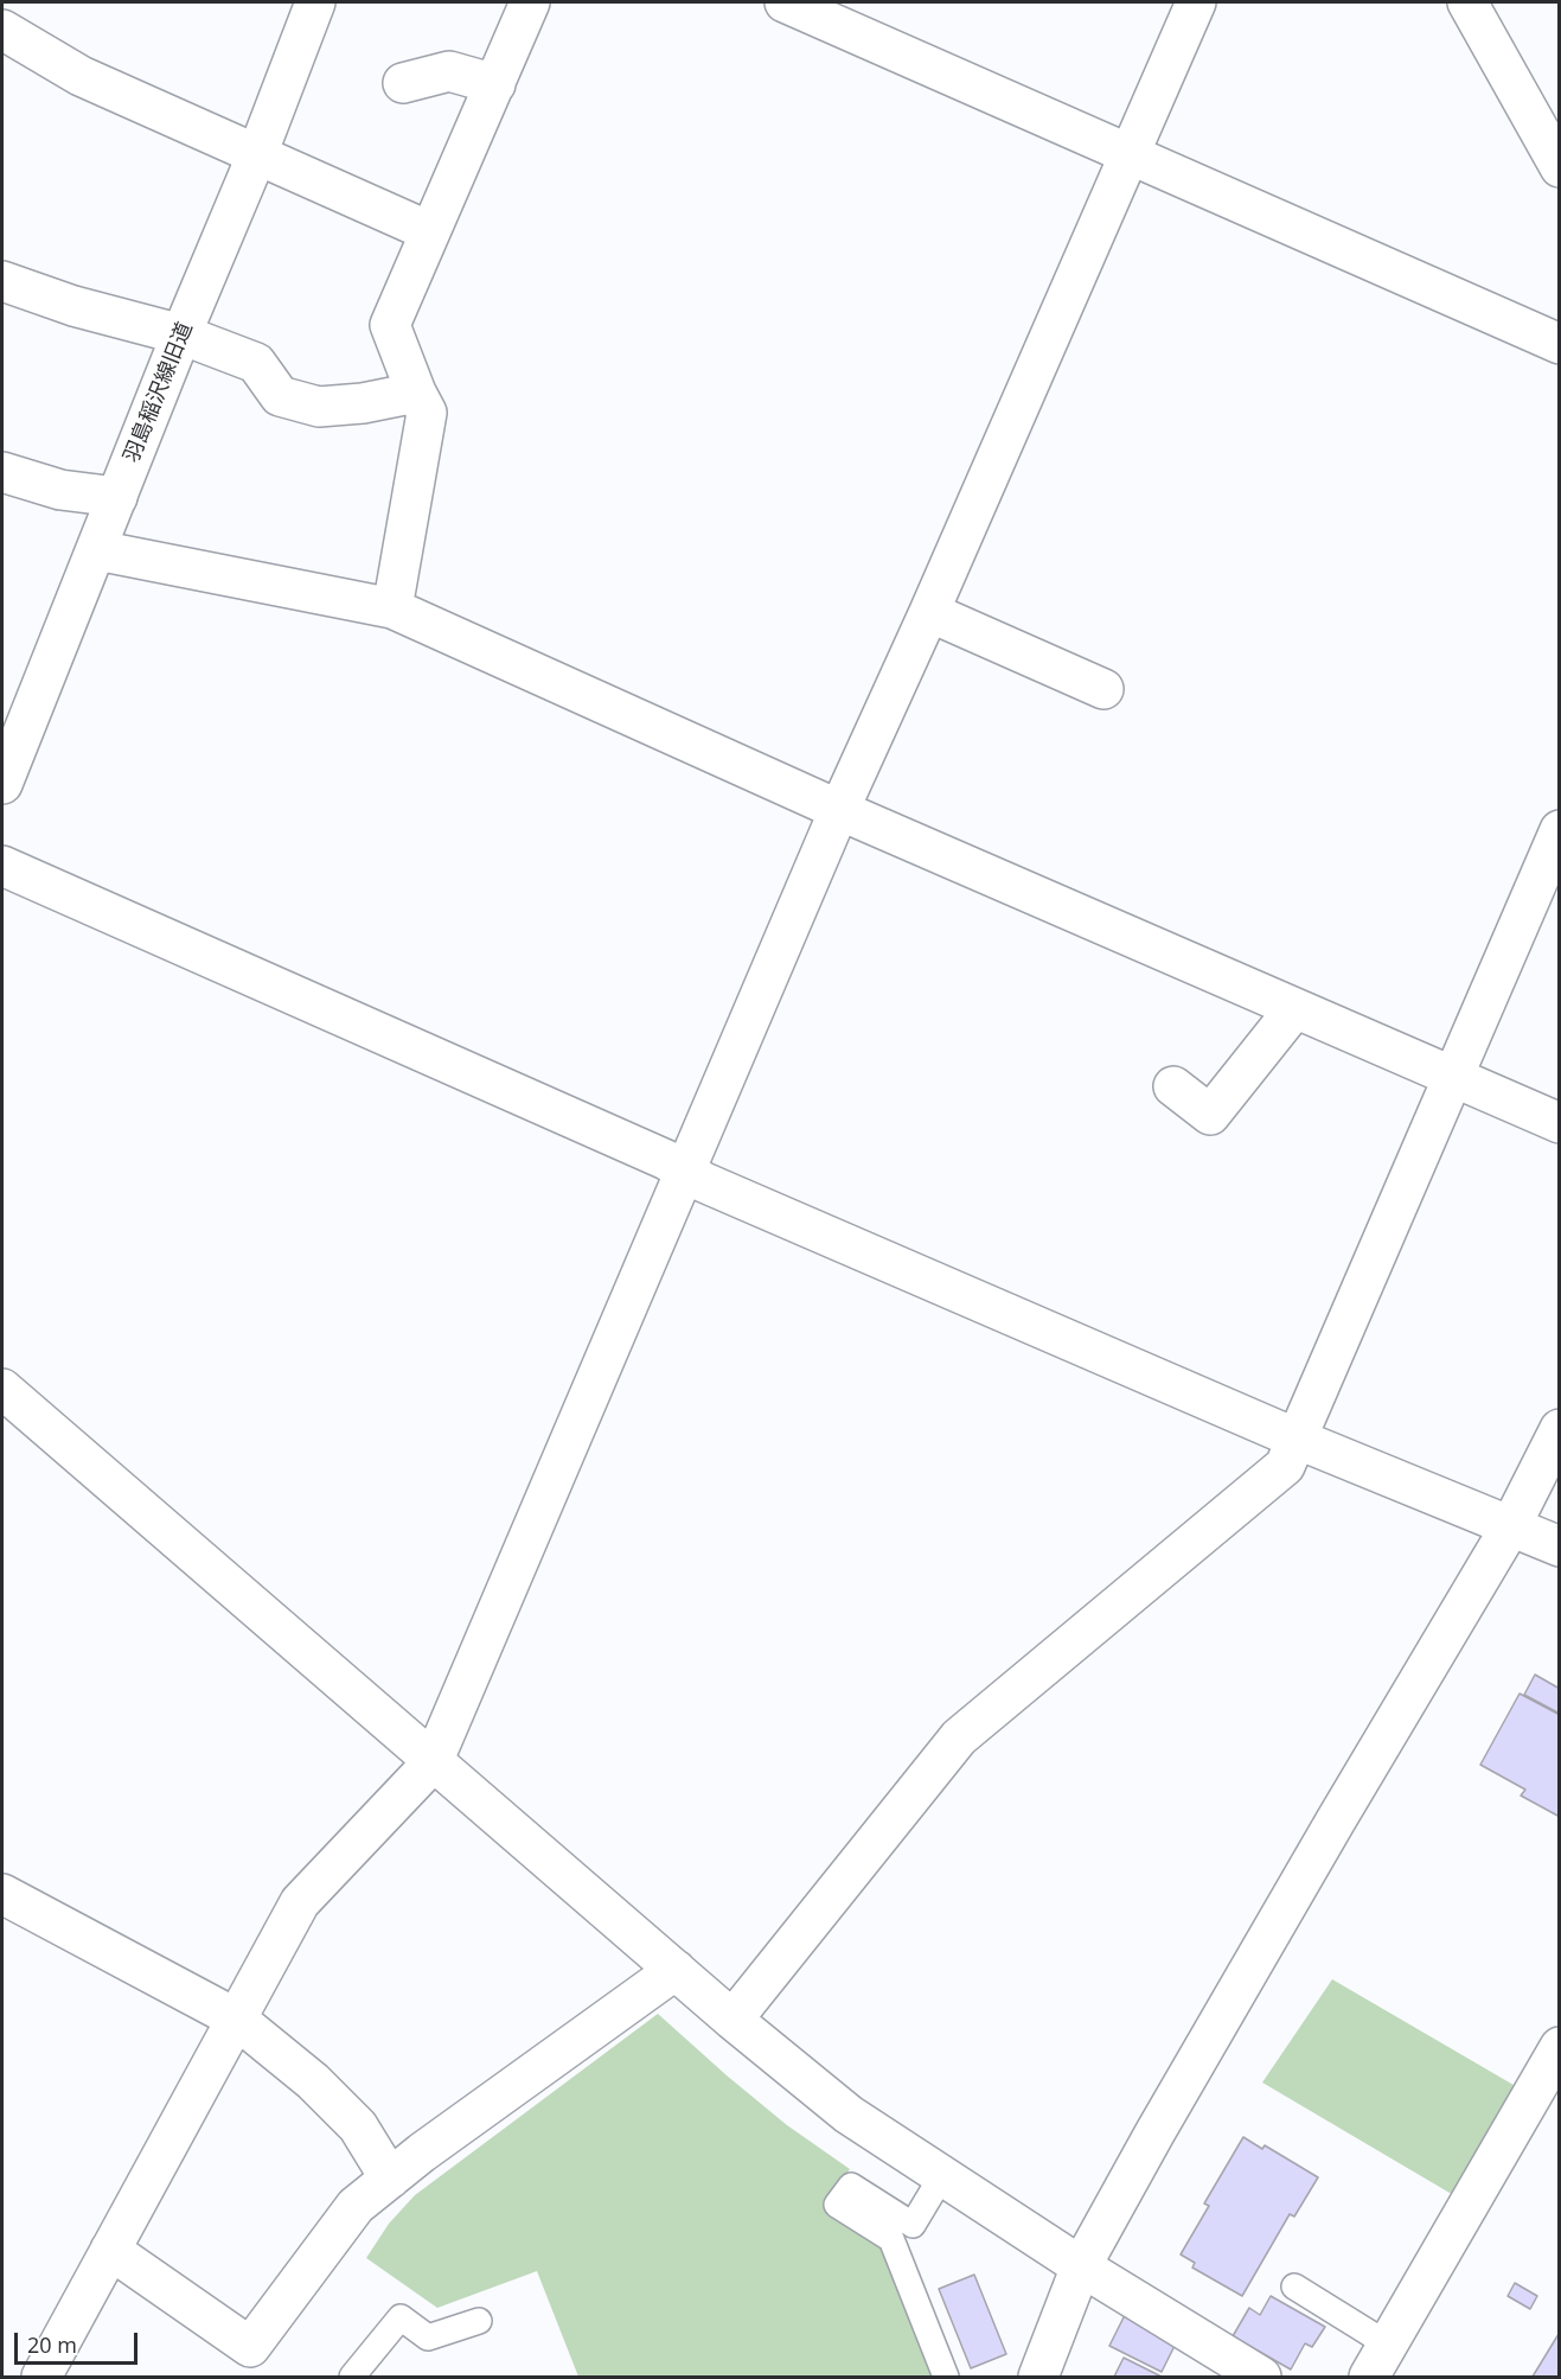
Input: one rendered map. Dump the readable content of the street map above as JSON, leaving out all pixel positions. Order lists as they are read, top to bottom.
{
  "streets": {
    "street": ["羽島稲沢線旧道"]
  },
  "scale_bar": "20 m"
}
